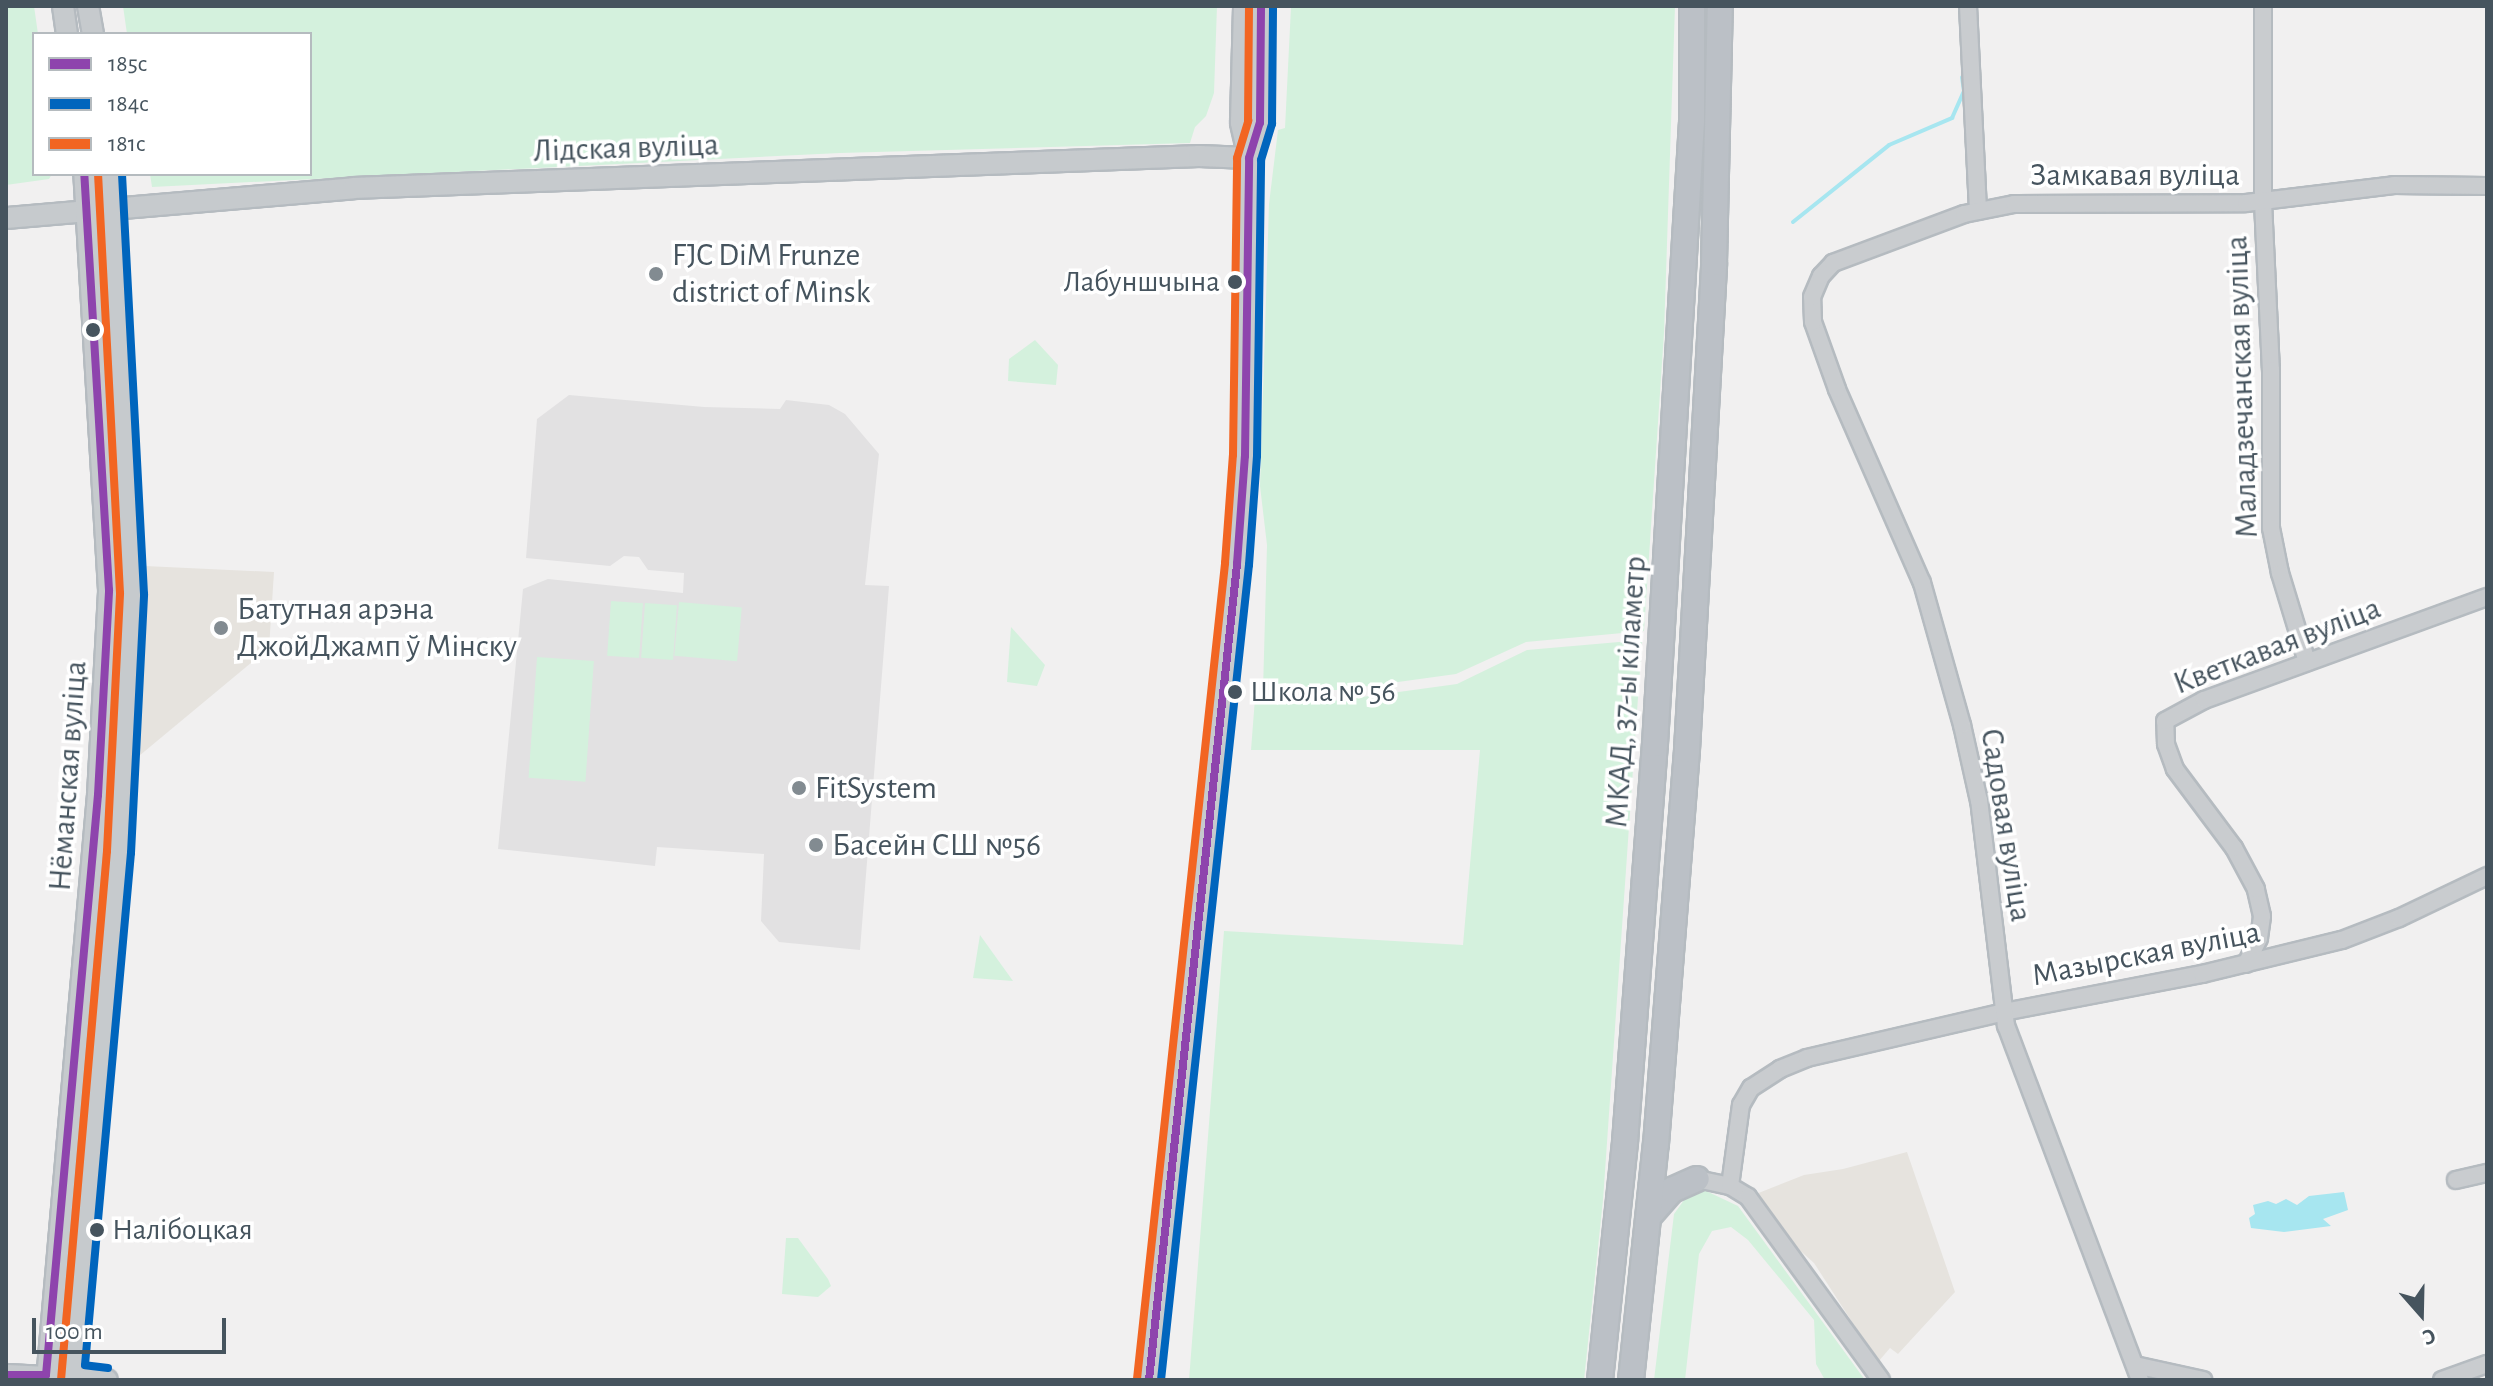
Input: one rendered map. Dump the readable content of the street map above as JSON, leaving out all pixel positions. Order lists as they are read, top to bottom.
{
  "streets": {
    "highway": ["МКАД, 37-ы кіламетр"],
    "main road": ["Лідская вуліца", "Нёманская вуліца"],
    "street": [
      "Замкавая вуліца",
      "Маладзечанская вуліца",
      "Кветкавая вуліца",
      "Садовая вуліца",
      "Мазырская вуліца"
    ]
  },
  "crossings": [
    ["Лідская вуліца", "Нёманская вуліца"],
    ["Замкавая вуліца", "Маладзечанская вуліца"],
    ["Замкавая вуліца", "Садовая вуліца"],
    ["Маладзечанская вуліца", "Кветкавая вуліца"],
    ["Кветкавая вуліца", "Мазырская вуліца"],
    ["Садовая вуліца", "Мазырская вуліца"]
  ],
  "places": [
    "FJC DiM Frunze district of Minsk",
    "Лабуншчына",
    "Батутная арэна ДжойДжамп ў Мінску",
    "Школа № 56",
    "FitSystem",
    "Басейн СШ №56",
    "Налібоцкая"
  ],
  "lines": ["transit line 185с", "transit line 184с", "transit line 181с"],
  "legend": ["185с", "184с", "181с"],
  "scale_bar": "100 m",
  "north": "bottom"
}
